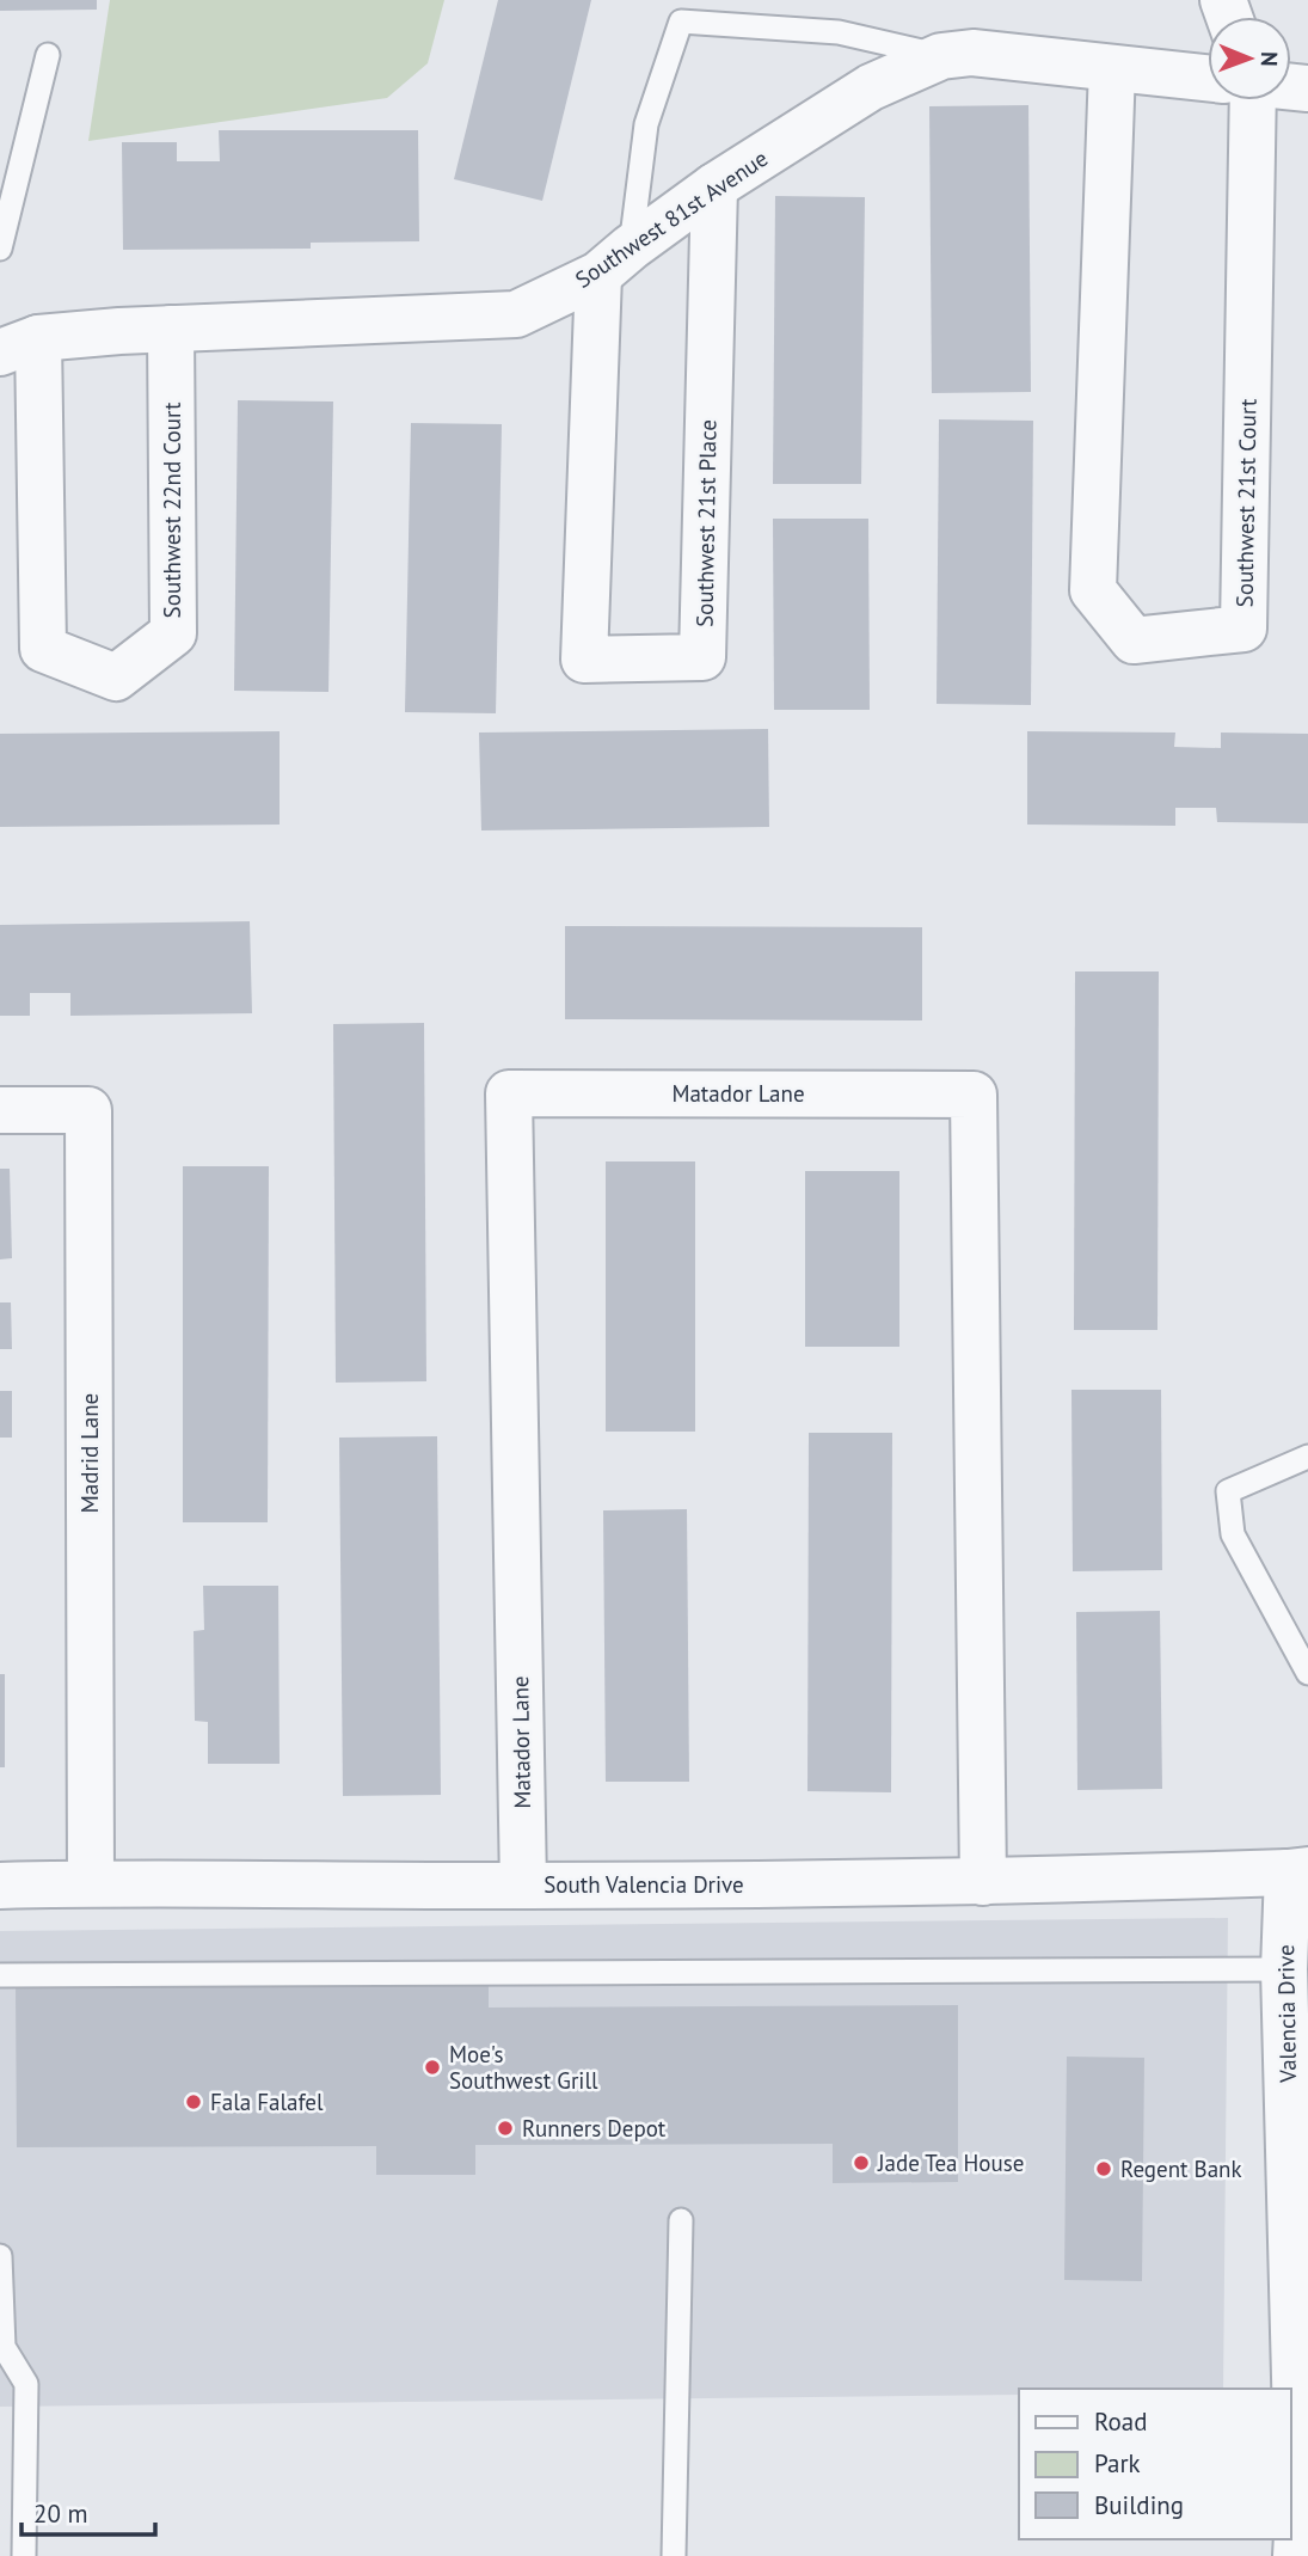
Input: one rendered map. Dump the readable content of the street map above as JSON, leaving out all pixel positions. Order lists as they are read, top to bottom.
{
  "streets": {
    "street": [
      "Southwest 81st Avenue",
      "Southwest 21st Court",
      "Southwest 22nd Court",
      "Southwest 21st Place",
      "Matador Lane",
      "Madrid Lane",
      "South Valencia Drive",
      "Valencia Drive"
    ]
  },
  "crossings": [
    ["Southwest 81st Avenue", "Southwest 21st Court"],
    ["Southwest 81st Avenue", "Southwest 22nd Court"],
    ["Southwest 81st Avenue", "Southwest 21st Place"],
    ["Matador Lane", "South Valencia Drive"],
    ["Madrid Lane", "South Valencia Drive"],
    ["South Valencia Drive", "Valencia Drive"]
  ],
  "places": [
    "Moe's Southwest Grill",
    "Fala Falafel",
    "Runners Depot",
    "Jade Tea House",
    "Regent Bank"
  ],
  "legend": ["Road", "Park", "Building"],
  "scale_bar": "20 m",
  "north": "right"
}
